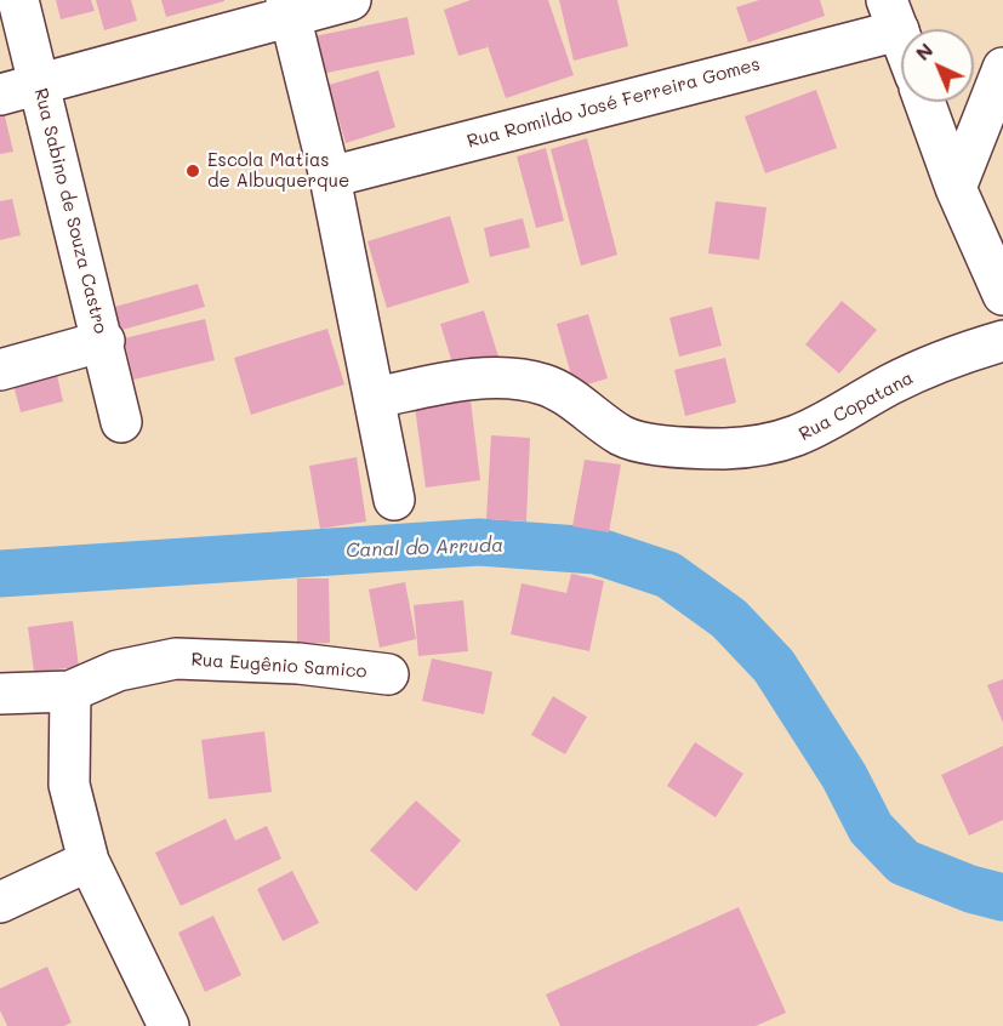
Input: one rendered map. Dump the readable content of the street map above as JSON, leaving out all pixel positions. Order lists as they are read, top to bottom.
{
  "streets": {
    "street": [
      "Rua Romildo José Ferreira Gomes",
      "Rua Sabino de Souza Castro",
      "Rua Copatana",
      "Rua Eugênio Samico"
    ]
  },
  "water": ["Canal do Arruda"],
  "places": ["Escola Matias de Albuquerque"],
  "north": "top left"
}
